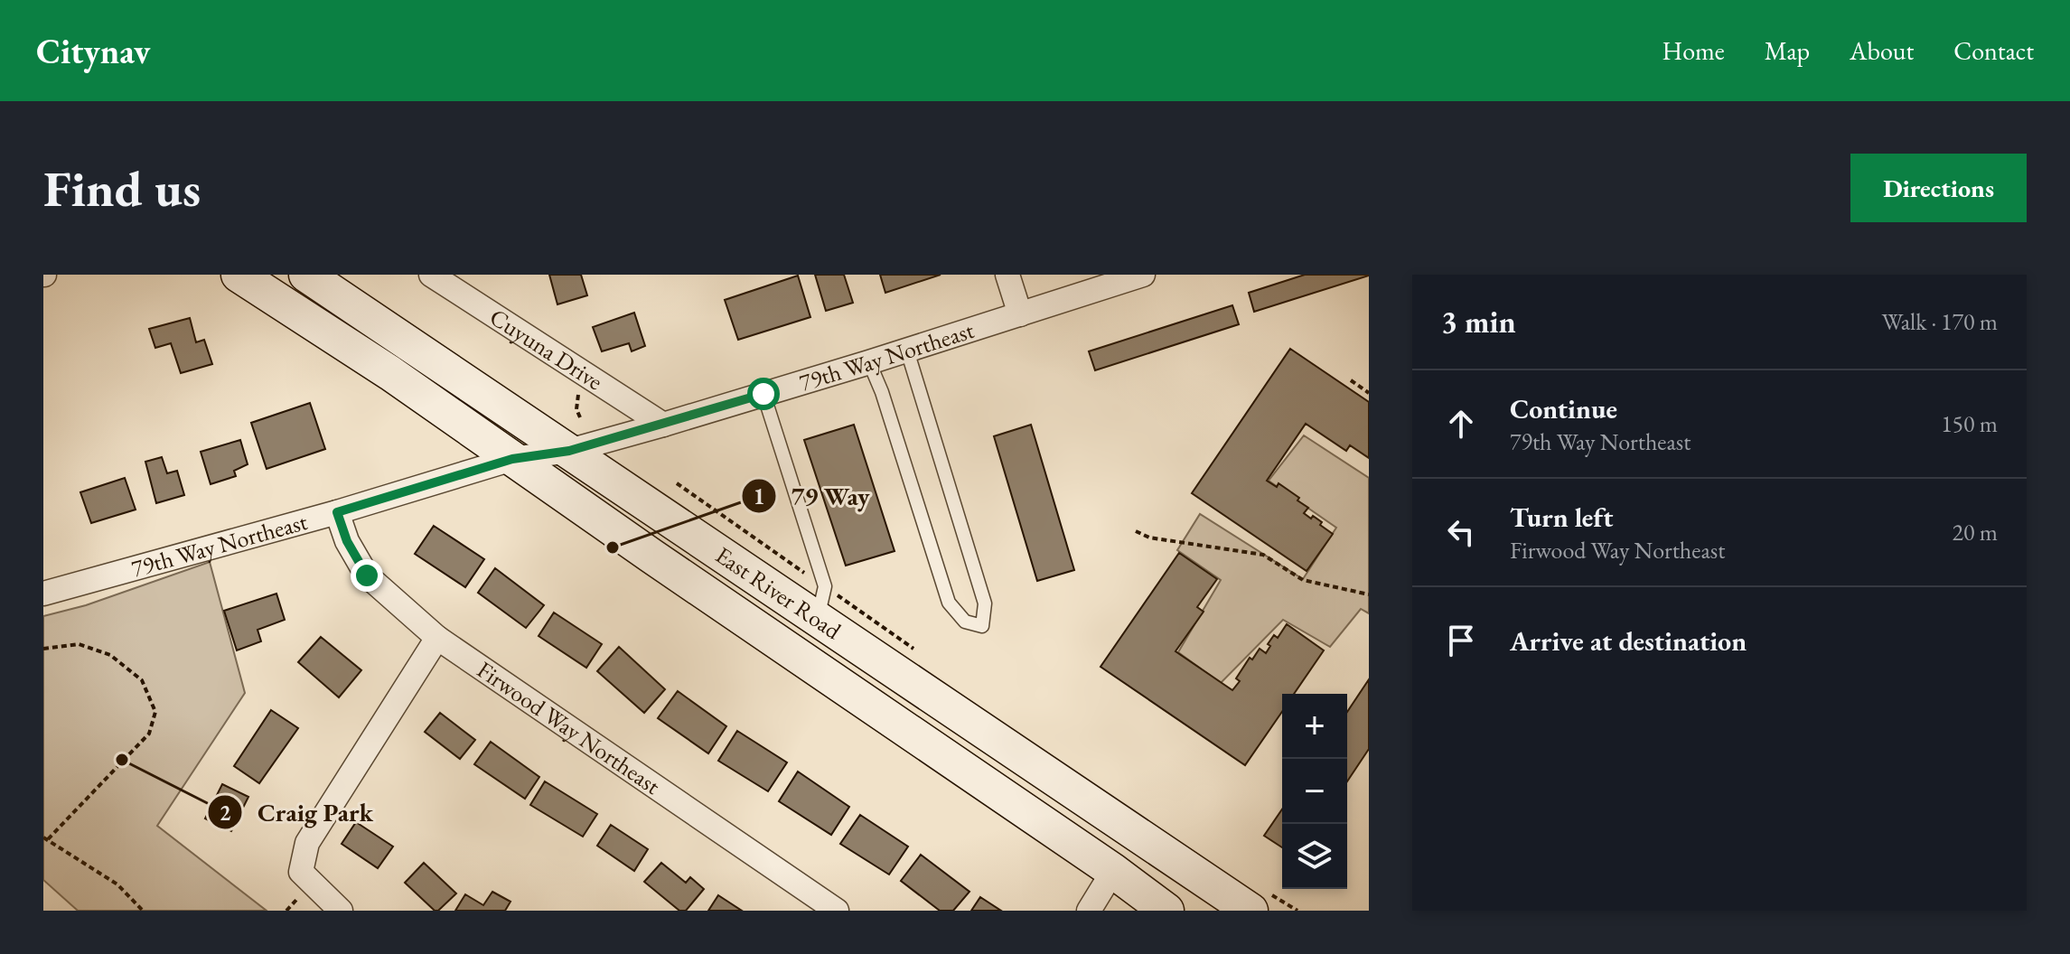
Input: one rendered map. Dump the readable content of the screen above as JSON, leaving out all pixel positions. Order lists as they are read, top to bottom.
{
  "streets": {
    "main road": ["East River Road"],
    "street": ["Cuyuna Drive", "79th Way Northeast", "Firwood Way Northeast"]
  },
  "crossings": [
    ["Cuyuna Drive", "79th Way Northeast"],
    ["79th Way Northeast", "East River Road"],
    ["79th Way Northeast", "Firwood Way Northeast"]
  ],
  "places": ["79 Way", "Craig Park"],
  "page": {
    "header": "Citynav",
    "nav": [
      "Home",
      "Map",
      "About",
      "Contact"
    ],
    "buttons": "Directions",
    "title": "Find us",
    "heading": ["3 min", "Walk · 170 m"],
    "list": [
      ["Continue", "79th Way Northeast", "150 m"],
      ["Turn left", "Firwood Way Northeast", "20 m"],
      "Arrive at destination"
    ],
    "map_buttons": ["+", "−"]
  }
}
